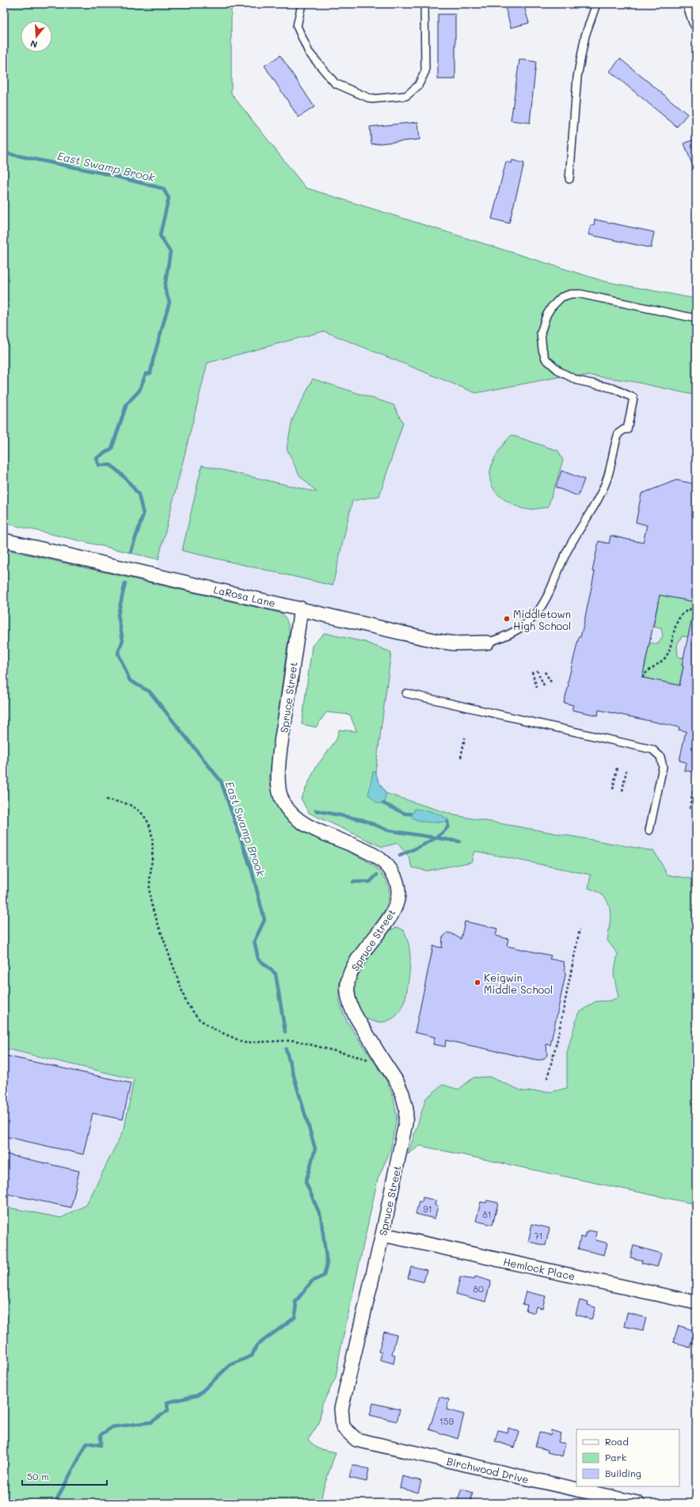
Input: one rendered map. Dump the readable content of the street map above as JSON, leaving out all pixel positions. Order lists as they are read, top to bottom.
{
  "streets": {
    "street": [
      "LaRosa Lane",
      "Spruce Street",
      "Hemlock Place",
      "Birchwood Drive"
    ]
  },
  "crossings": [
    ["LaRosa Lane", "Spruce Street"],
    ["Spruce Street", "Hemlock Place"],
    ["Spruce Street", "Birchwood Drive"]
  ],
  "water": ["East Swamp Brook"],
  "places": ["Middletown High School", "Keigwin Middle School"],
  "house_numbers": [
    "91",
    "81",
    "71",
    "80",
    "159"
  ],
  "legend": ["Road", "Park", "Building"],
  "scale_bar": "50 m",
  "north": "bottom"
}
